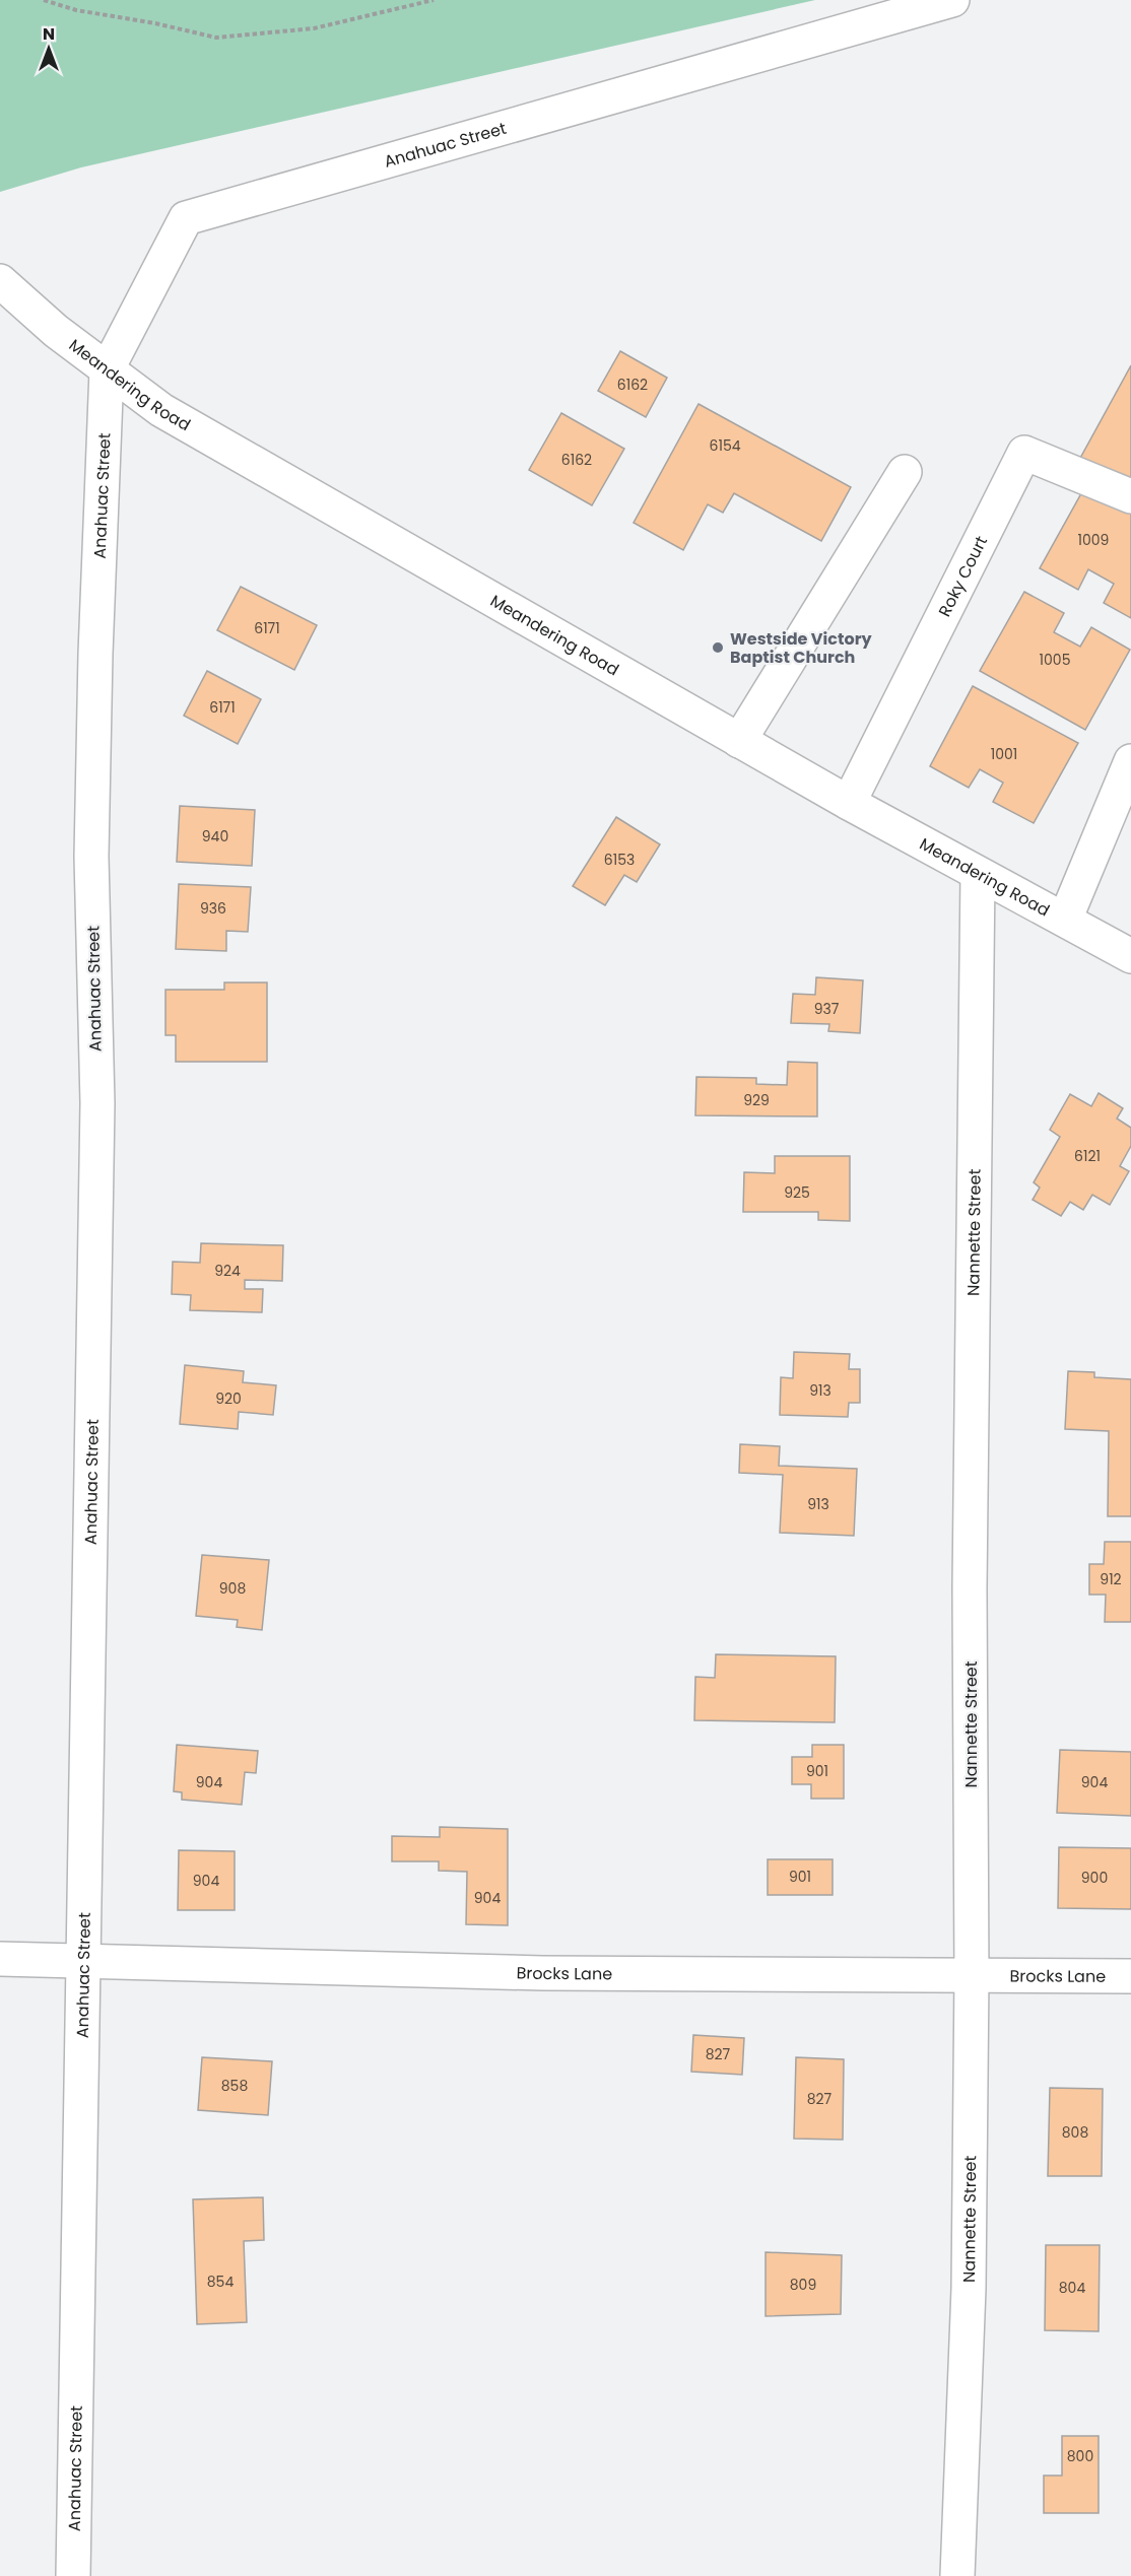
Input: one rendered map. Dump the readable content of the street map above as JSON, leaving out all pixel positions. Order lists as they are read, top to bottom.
{
  "streets": {
    "street": [
      "Anahuac Street",
      "Meandering Road",
      "Roky Court",
      "Nannette Street",
      "Brocks Lane"
    ]
  },
  "crossings": [
    ["Anahuac Street", "Meandering Road"],
    ["Anahuac Street", "Brocks Lane"],
    ["Meandering Road", "Roky Court"],
    ["Meandering Road", "Nannette Street"],
    ["Nannette Street", "Brocks Lane"]
  ],
  "places": ["Westside Victory Baptist Church"],
  "house_numbers": [
    "6162",
    "6154",
    "6162",
    "1009",
    "6171",
    "1005",
    "6171",
    "1001",
    "940",
    "6153",
    "936",
    "937",
    "929",
    "6121",
    "925",
    "924",
    "913",
    "920",
    "913",
    "912",
    "908",
    "901",
    "904",
    "904",
    "901",
    "900",
    "904",
    "904",
    "827",
    "858",
    "827",
    "808",
    "854",
    "809",
    "804",
    "800"
  ],
  "north": "top"
}
